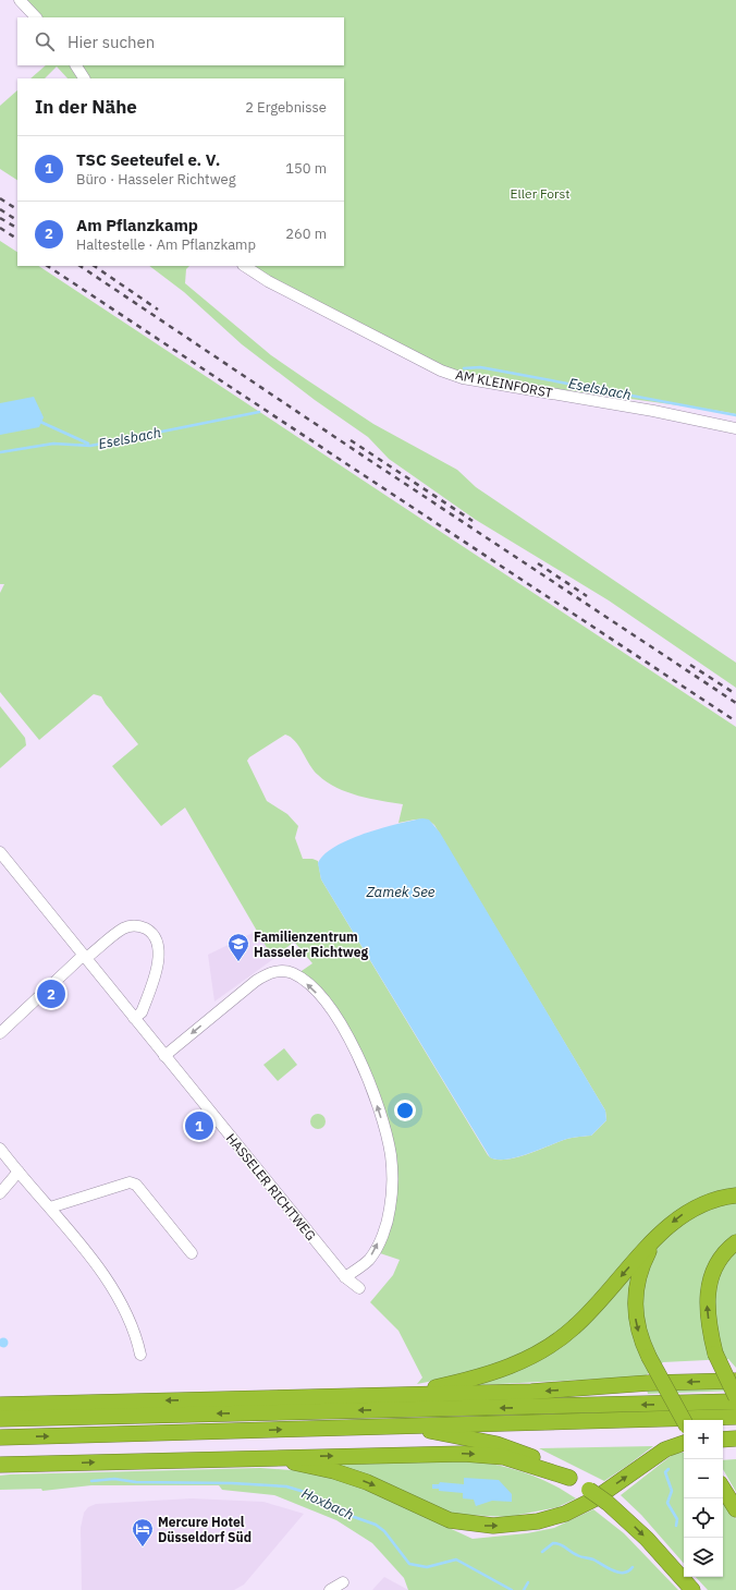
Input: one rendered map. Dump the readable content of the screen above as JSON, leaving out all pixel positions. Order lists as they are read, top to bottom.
{
  "streets": {
    "street": ["AM KLEINFORST", "HASSELER RICHTWEG"]
  },
  "water": ["Eselsbach", "Zamek See", "Hoxbach"],
  "parks": ["Eller Forst"],
  "places": {
    "school or university": ["Familienzentrum Hasseler Richtweg"],
    "hotel": ["Mercure Hotel Düsseldorf Süd"]
  },
  "page": {
    "search": "Hier suchen",
    "heading": ["In der Nähe", "2 Ergebnisse"],
    "list": [
      {
        "mark": "1",
        "name": "TSC Seeteufel e. V.",
        "note": "Büro · Hasseler Richtweg",
        "value": "150 m"
      },
      {
        "mark": "2",
        "name": "Am Pflanzkamp",
        "note": "Haltestelle · Am Pflanzkamp",
        "value": "260 m"
      }
    ],
    "pins": ["2", "1"],
    "map_buttons": ["+", "−"]
  }
}
